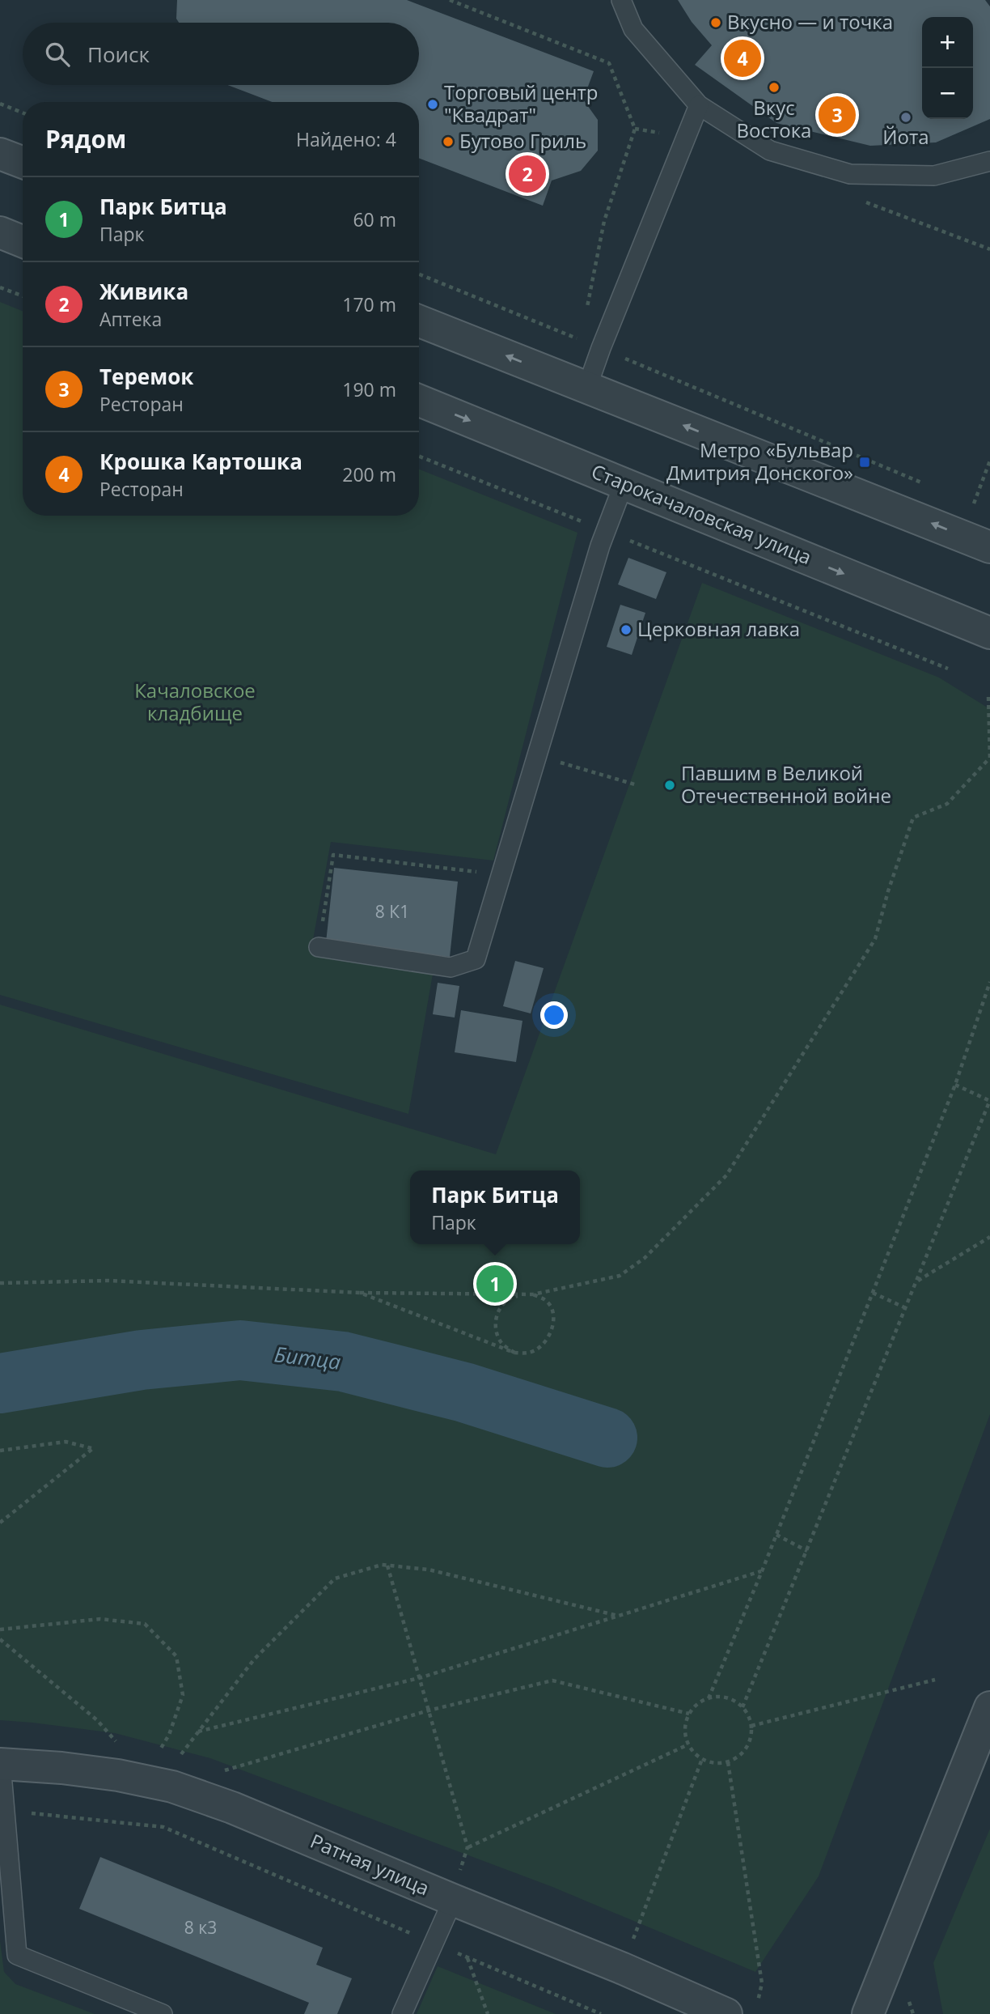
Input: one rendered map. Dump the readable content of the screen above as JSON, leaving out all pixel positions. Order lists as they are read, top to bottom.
{
  "streets": {
    "street": ["Старокачаловская улица", "Ратная улица"]
  },
  "water": ["Битца"],
  "parks": ["Качаловское кладбище"],
  "places": {
    "other": [
      "Вкусно — и точка",
      "Вкус Востока",
      "Торговый центр \"Квадрат\"",
      "Йота",
      "Бутово Гриль",
      "Церковная лавка",
      "Павшим в Великой Отечественной войне"
    ],
    "transit": ["Метро «Бульвар Дмитрия Донского»"]
  },
  "house_numbers": ["8 К1", "8 к3"],
  "page": {
    "map_buttons": ["+", "−"],
    "search": "Поиск",
    "pins": [
      "4",
      "3",
      "2",
      "1"
    ],
    "heading": ["Рядом", "Найдено: 4"],
    "list": [
      {
        "mark": "1",
        "name": "Парк Битца",
        "note": "Парк",
        "value": "60 m"
      },
      {
        "mark": "2",
        "name": "Живика",
        "note": "Аптека",
        "value": "170 m"
      },
      {
        "mark": "3",
        "name": "Теремок",
        "note": "Ресторан",
        "value": "190 m"
      },
      {
        "mark": "4",
        "name": "Крошка Картошка",
        "note": "Ресторан",
        "value": "200 m"
      }
    ],
    "popup": ["Парк Битца", "Парк"]
  }
}
